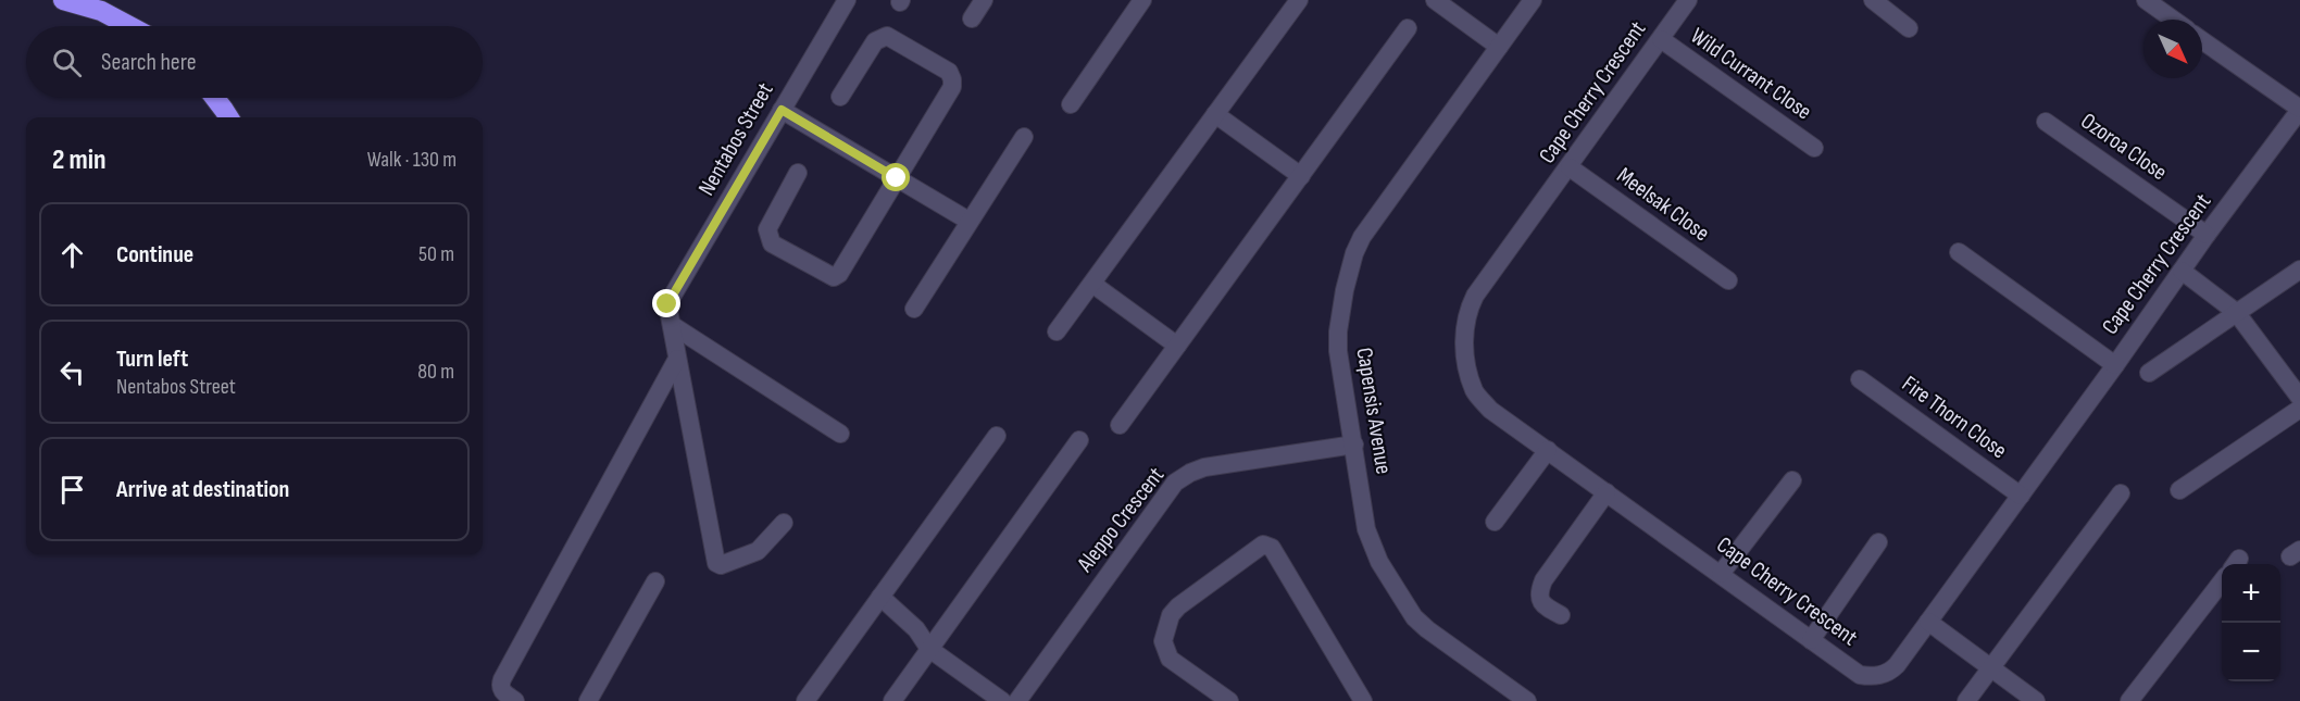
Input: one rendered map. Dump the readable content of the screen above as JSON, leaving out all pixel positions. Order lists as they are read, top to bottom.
{
  "streets": {
    "street": [
      "Wild Currant Close",
      "Cape Cherry Crescent",
      "Nentabos Street",
      "Ozoroa Close",
      "Meelsak Close",
      "Capensis Avenue",
      "Fire Thorn Close",
      "Aleppo Crescent"
    ]
  },
  "crossings": [
    ["Wild Currant Close", "Cape Cherry Crescent"],
    ["Cape Cherry Crescent", "Ozoroa Close"],
    ["Cape Cherry Crescent", "Meelsak Close"],
    ["Cape Cherry Crescent", "Fire Thorn Close"],
    ["Capensis Avenue", "Aleppo Crescent"]
  ],
  "north": "bottom right",
  "page": {
    "search": "Search here",
    "heading": ["2 min", "Walk · 130 m"],
    "list": [
      ["Continue", "50 m"],
      ["Turn left", "Nentabos Street", "80 m"],
      "Arrive at destination"
    ],
    "map_buttons": ["+", "−"]
  }
}
